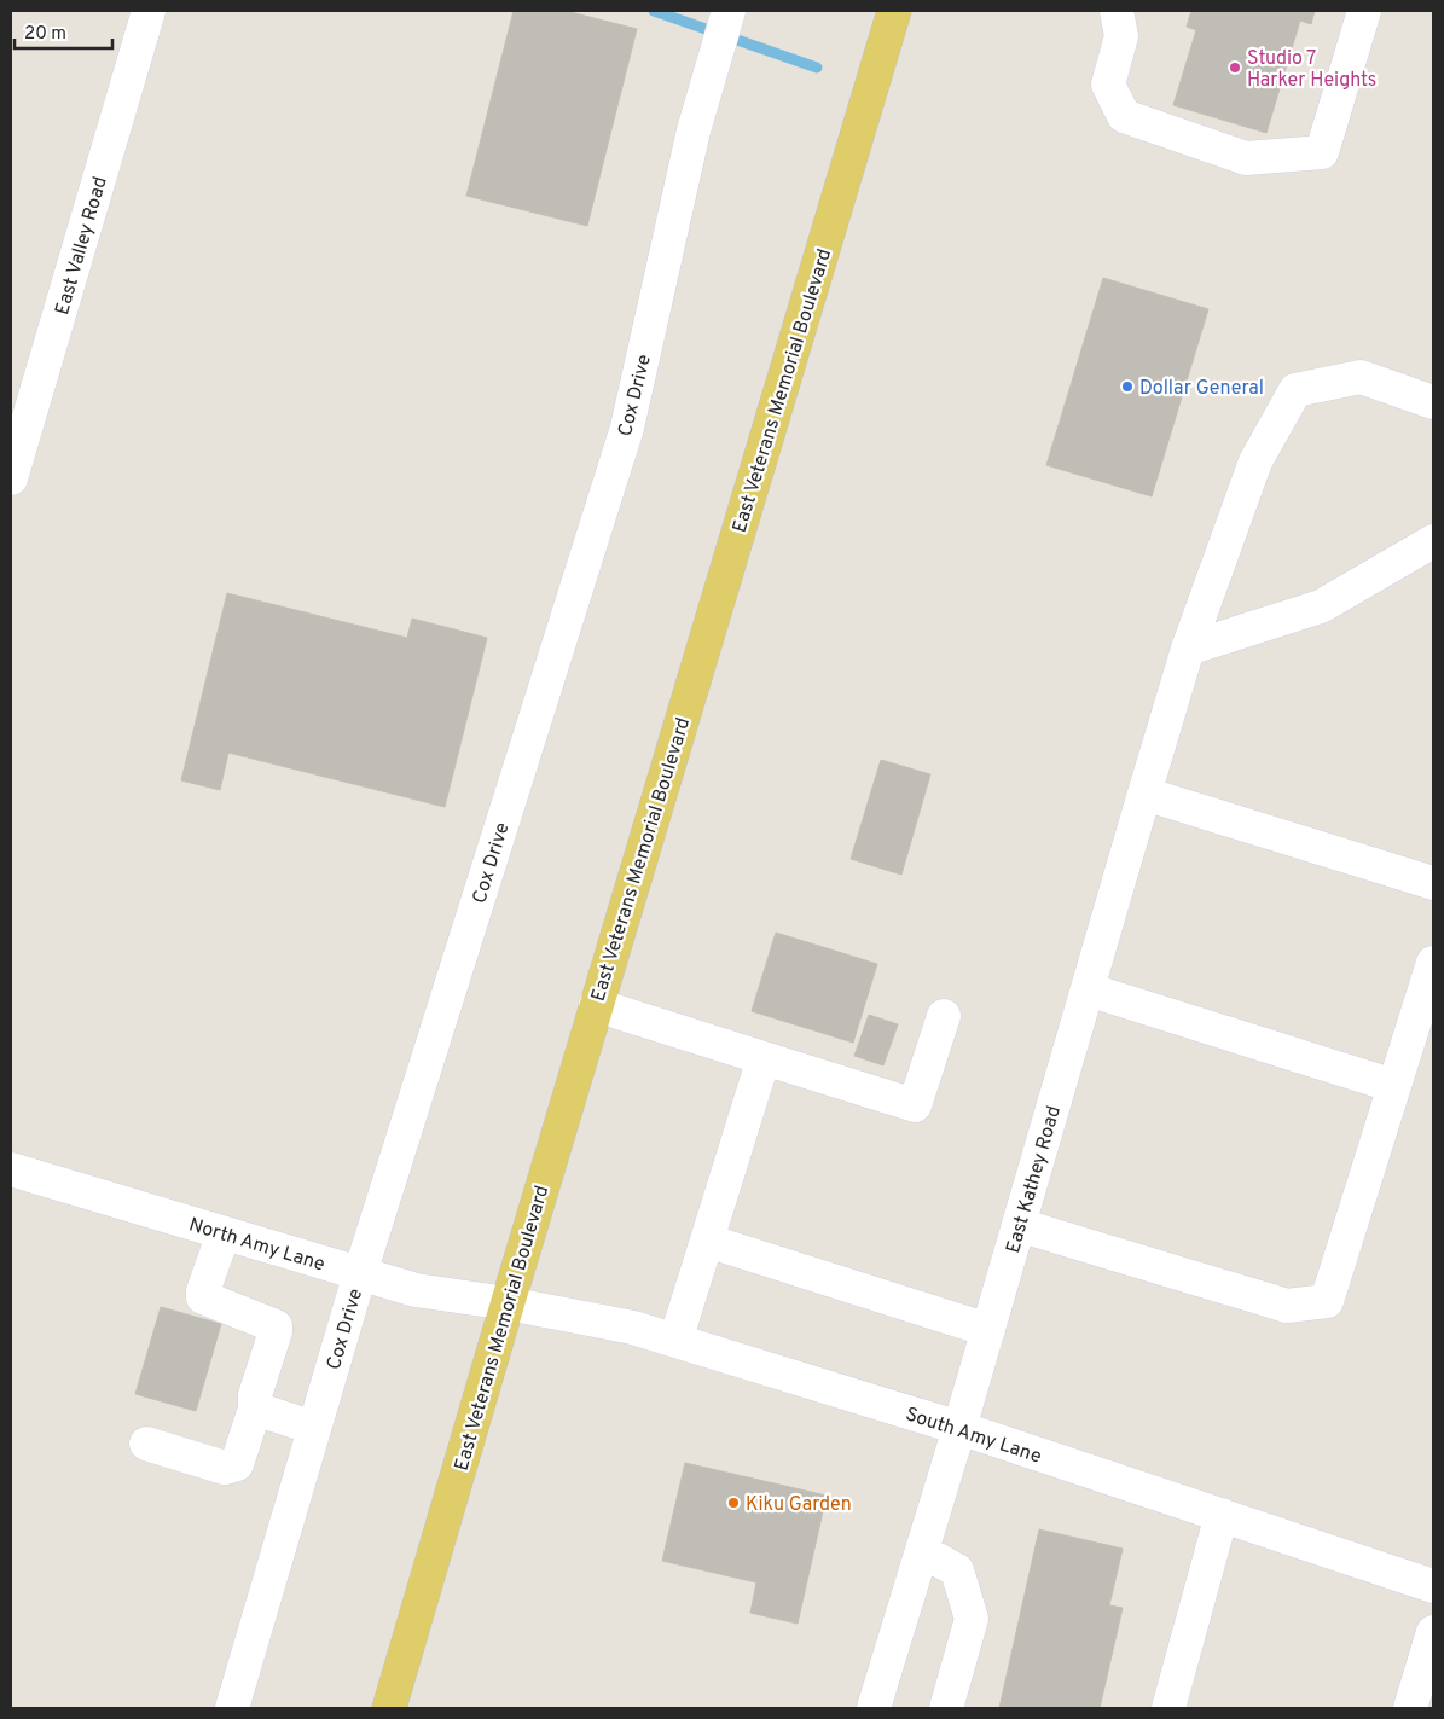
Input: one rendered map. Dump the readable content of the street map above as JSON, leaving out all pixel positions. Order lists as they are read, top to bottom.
{
  "streets": {
    "main road": ["East Veterans Memorial Boulevard"],
    "street": [
      "East Valley Road",
      "Cox Drive",
      "East Kathey Road",
      "North Amy Lane",
      "South Amy Lane"
    ]
  },
  "crossings": [
    ["East Veterans Memorial Boulevard", "North Amy Lane"],
    ["East Veterans Memorial Boulevard", "South Amy Lane"],
    ["Cox Drive", "North Amy Lane"],
    ["East Kathey Road", "South Amy Lane"],
    ["North Amy Lane", "South Amy Lane"]
  ],
  "places": ["Studio 7 Harker Heights", "Dollar General", "Kiku Garden"],
  "scale_bar": "20 m"
}
